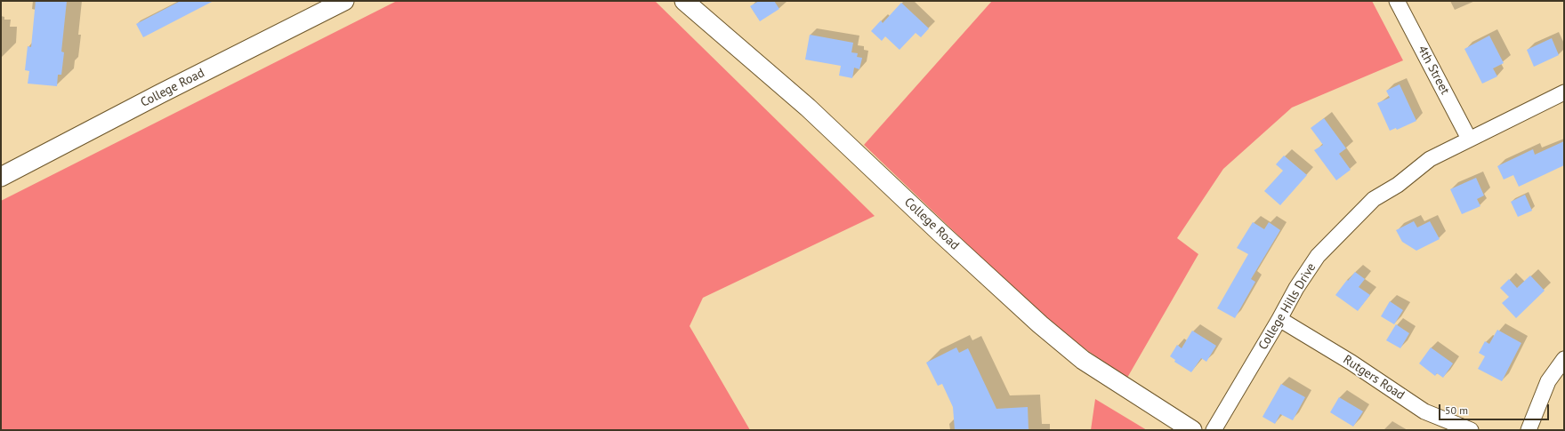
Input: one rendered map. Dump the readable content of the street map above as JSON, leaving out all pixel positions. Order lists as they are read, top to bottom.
{
  "streets": {
    "street": [
      "4th Street",
      "College Road",
      "College Hills Drive",
      "Rutgers Road"
    ]
  },
  "crossings": [
    ["4th Street", "College Hills Drive"],
    ["College Hills Drive", "Rutgers Road"]
  ],
  "scale_bar": "50 m"
}
